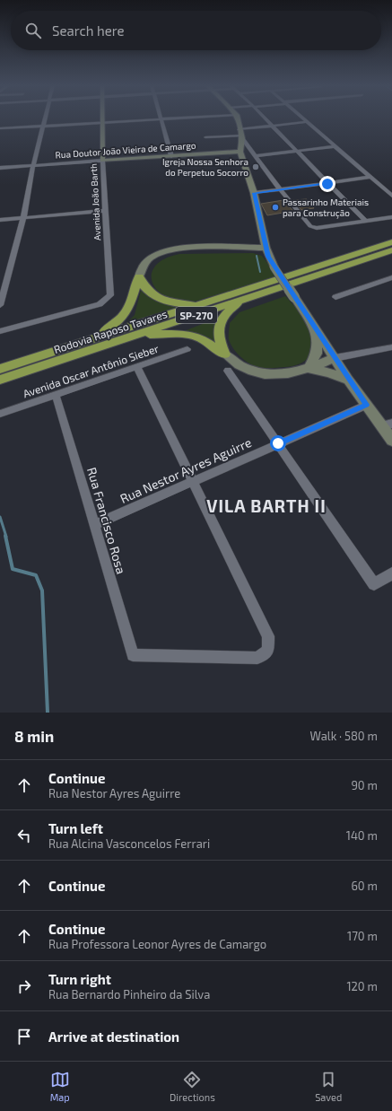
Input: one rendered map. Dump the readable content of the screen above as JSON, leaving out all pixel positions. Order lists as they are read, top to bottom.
{
  "streets": {
    "highway": ["SP-270", "Rodovia Raposo Tavares"],
    "main road": ["Rua Doutor João Vieira de Camargo", "Avenida João Barth"],
    "street": ["Avenida Oscar Antônio Sieber", "Rua Nestor Ayres Aguirre", "Rua Francisco Rosa"]
  },
  "crossings": [
    ["Rua Doutor João Vieira de Camargo", "Avenida João Barth"],
    ["Avenida Oscar Antônio Sieber", "Rua Francisco Rosa"],
    ["Rua Nestor Ayres Aguirre", "Rua Francisco Rosa"]
  ],
  "districts": ["VILA BARTH II"],
  "places": ["Igreja Nossa Senhora do Perpetuo Socorro", "Passarinho Materiais para Construção"],
  "page": {
    "search": "Search here",
    "heading": ["8 min", "Walk · 580 m"],
    "list": [
      ["Continue", "Rua Nestor Ayres Aguirre", "90 m"],
      ["Turn left", "Rua Alcina Vasconcelos Ferrari", "140 m"],
      ["Continue", "60 m"],
      ["Continue", "Rua Professora Leonor Ayres de Camargo", "170 m"],
      ["Turn right", "Rua Bernardo Pinheiro da Silva", "120 m"],
      "Arrive at destination"
    ],
    "nav": ["Map", "Directions", "Saved"]
  }
}
